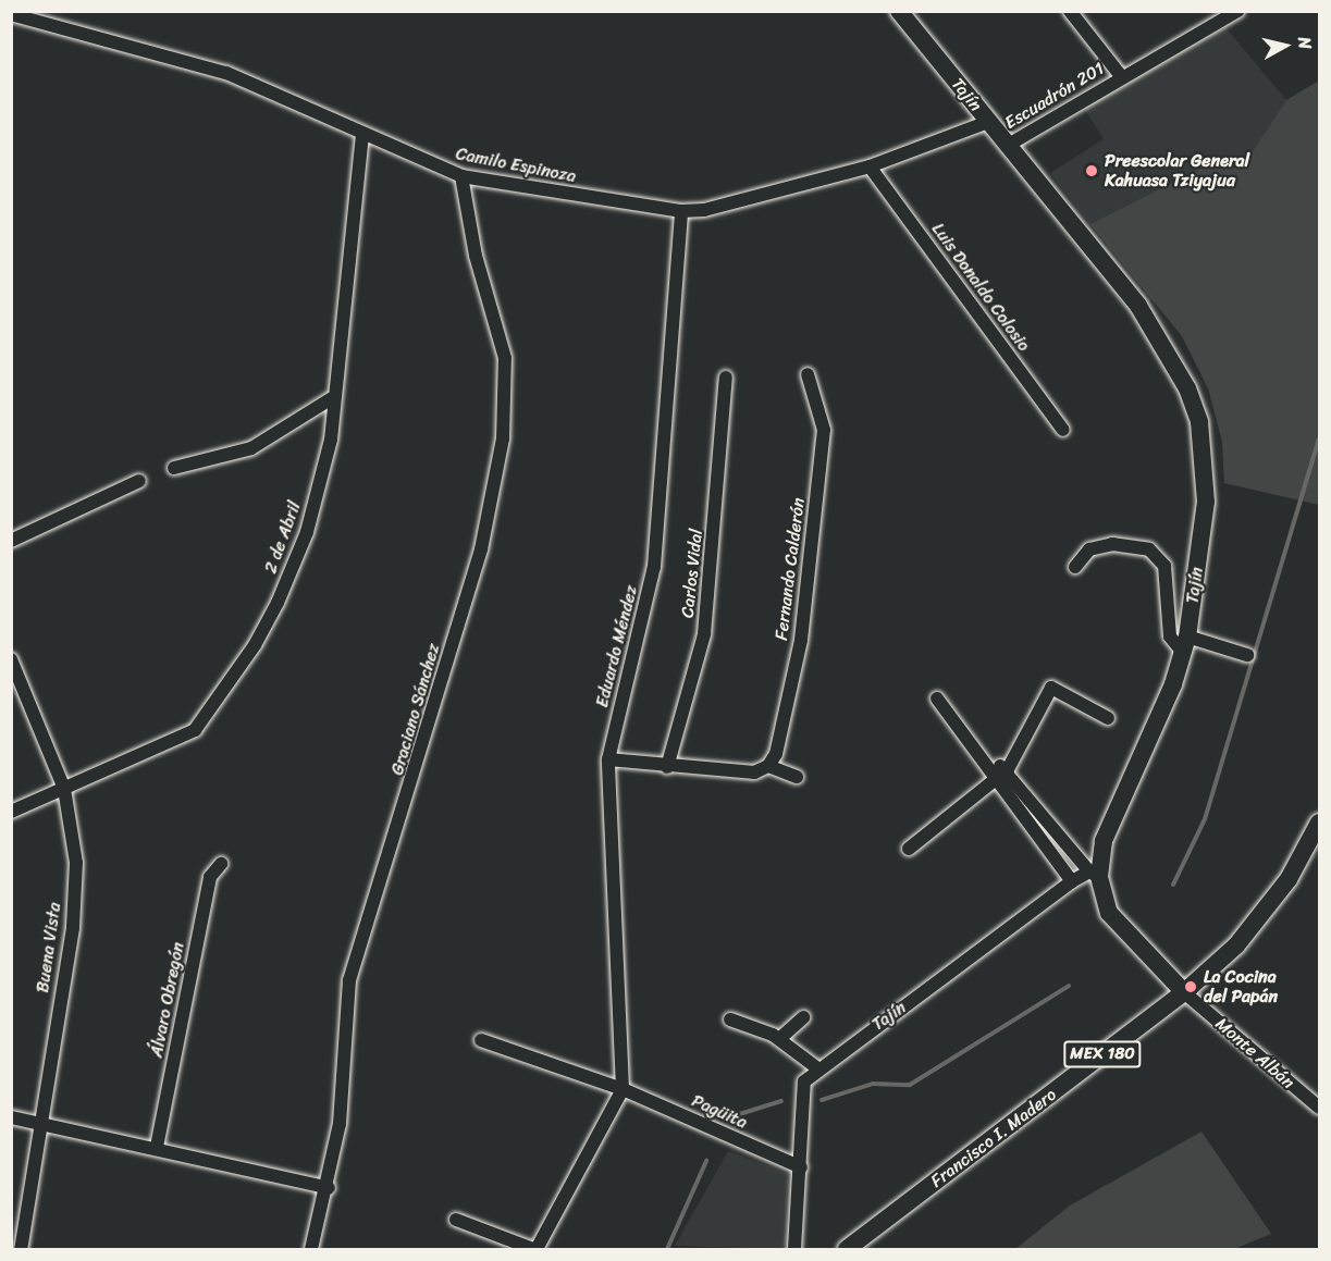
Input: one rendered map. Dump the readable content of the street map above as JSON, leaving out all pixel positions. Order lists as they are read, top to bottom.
{
  "streets": {
    "main road": [
      "Tajín",
      "Monte Albán",
      "MEX 180",
      "Francisco I. Madero"
    ],
    "street": [
      "Escuadrón 201",
      "Camilo Espinoza",
      "Luis Donaldo Colosio",
      "2 de Abril",
      "Fernando Calderón",
      "Carlos Vidal",
      "Eduardo Méndez",
      "Graciano Sánchez",
      "Buena Vista",
      "Álvaro Obregón",
      "Pagüita"
    ]
  },
  "crossings": [
    ["Tajín", "Escuadrón 201"],
    ["Tajín", "Camilo Espinoza"],
    ["Tajín", "Monte Albán"],
    ["Tajín", "Pagüita"],
    ["Camilo Espinoza", "Luis Donaldo Colosio"],
    ["Camilo Espinoza", "2 de Abril"],
    ["Camilo Espinoza", "Eduardo Méndez"],
    ["Camilo Espinoza", "Graciano Sánchez"],
    ["2 de Abril", "Buena Vista"],
    ["Eduardo Méndez", "Pagüita"],
    ["Monte Albán", "Francisco I. Madero"]
  ],
  "places": ["Preescolar General Kahuasa Tziyajua", "La Cocina del Papán"],
  "north": "right"
}
